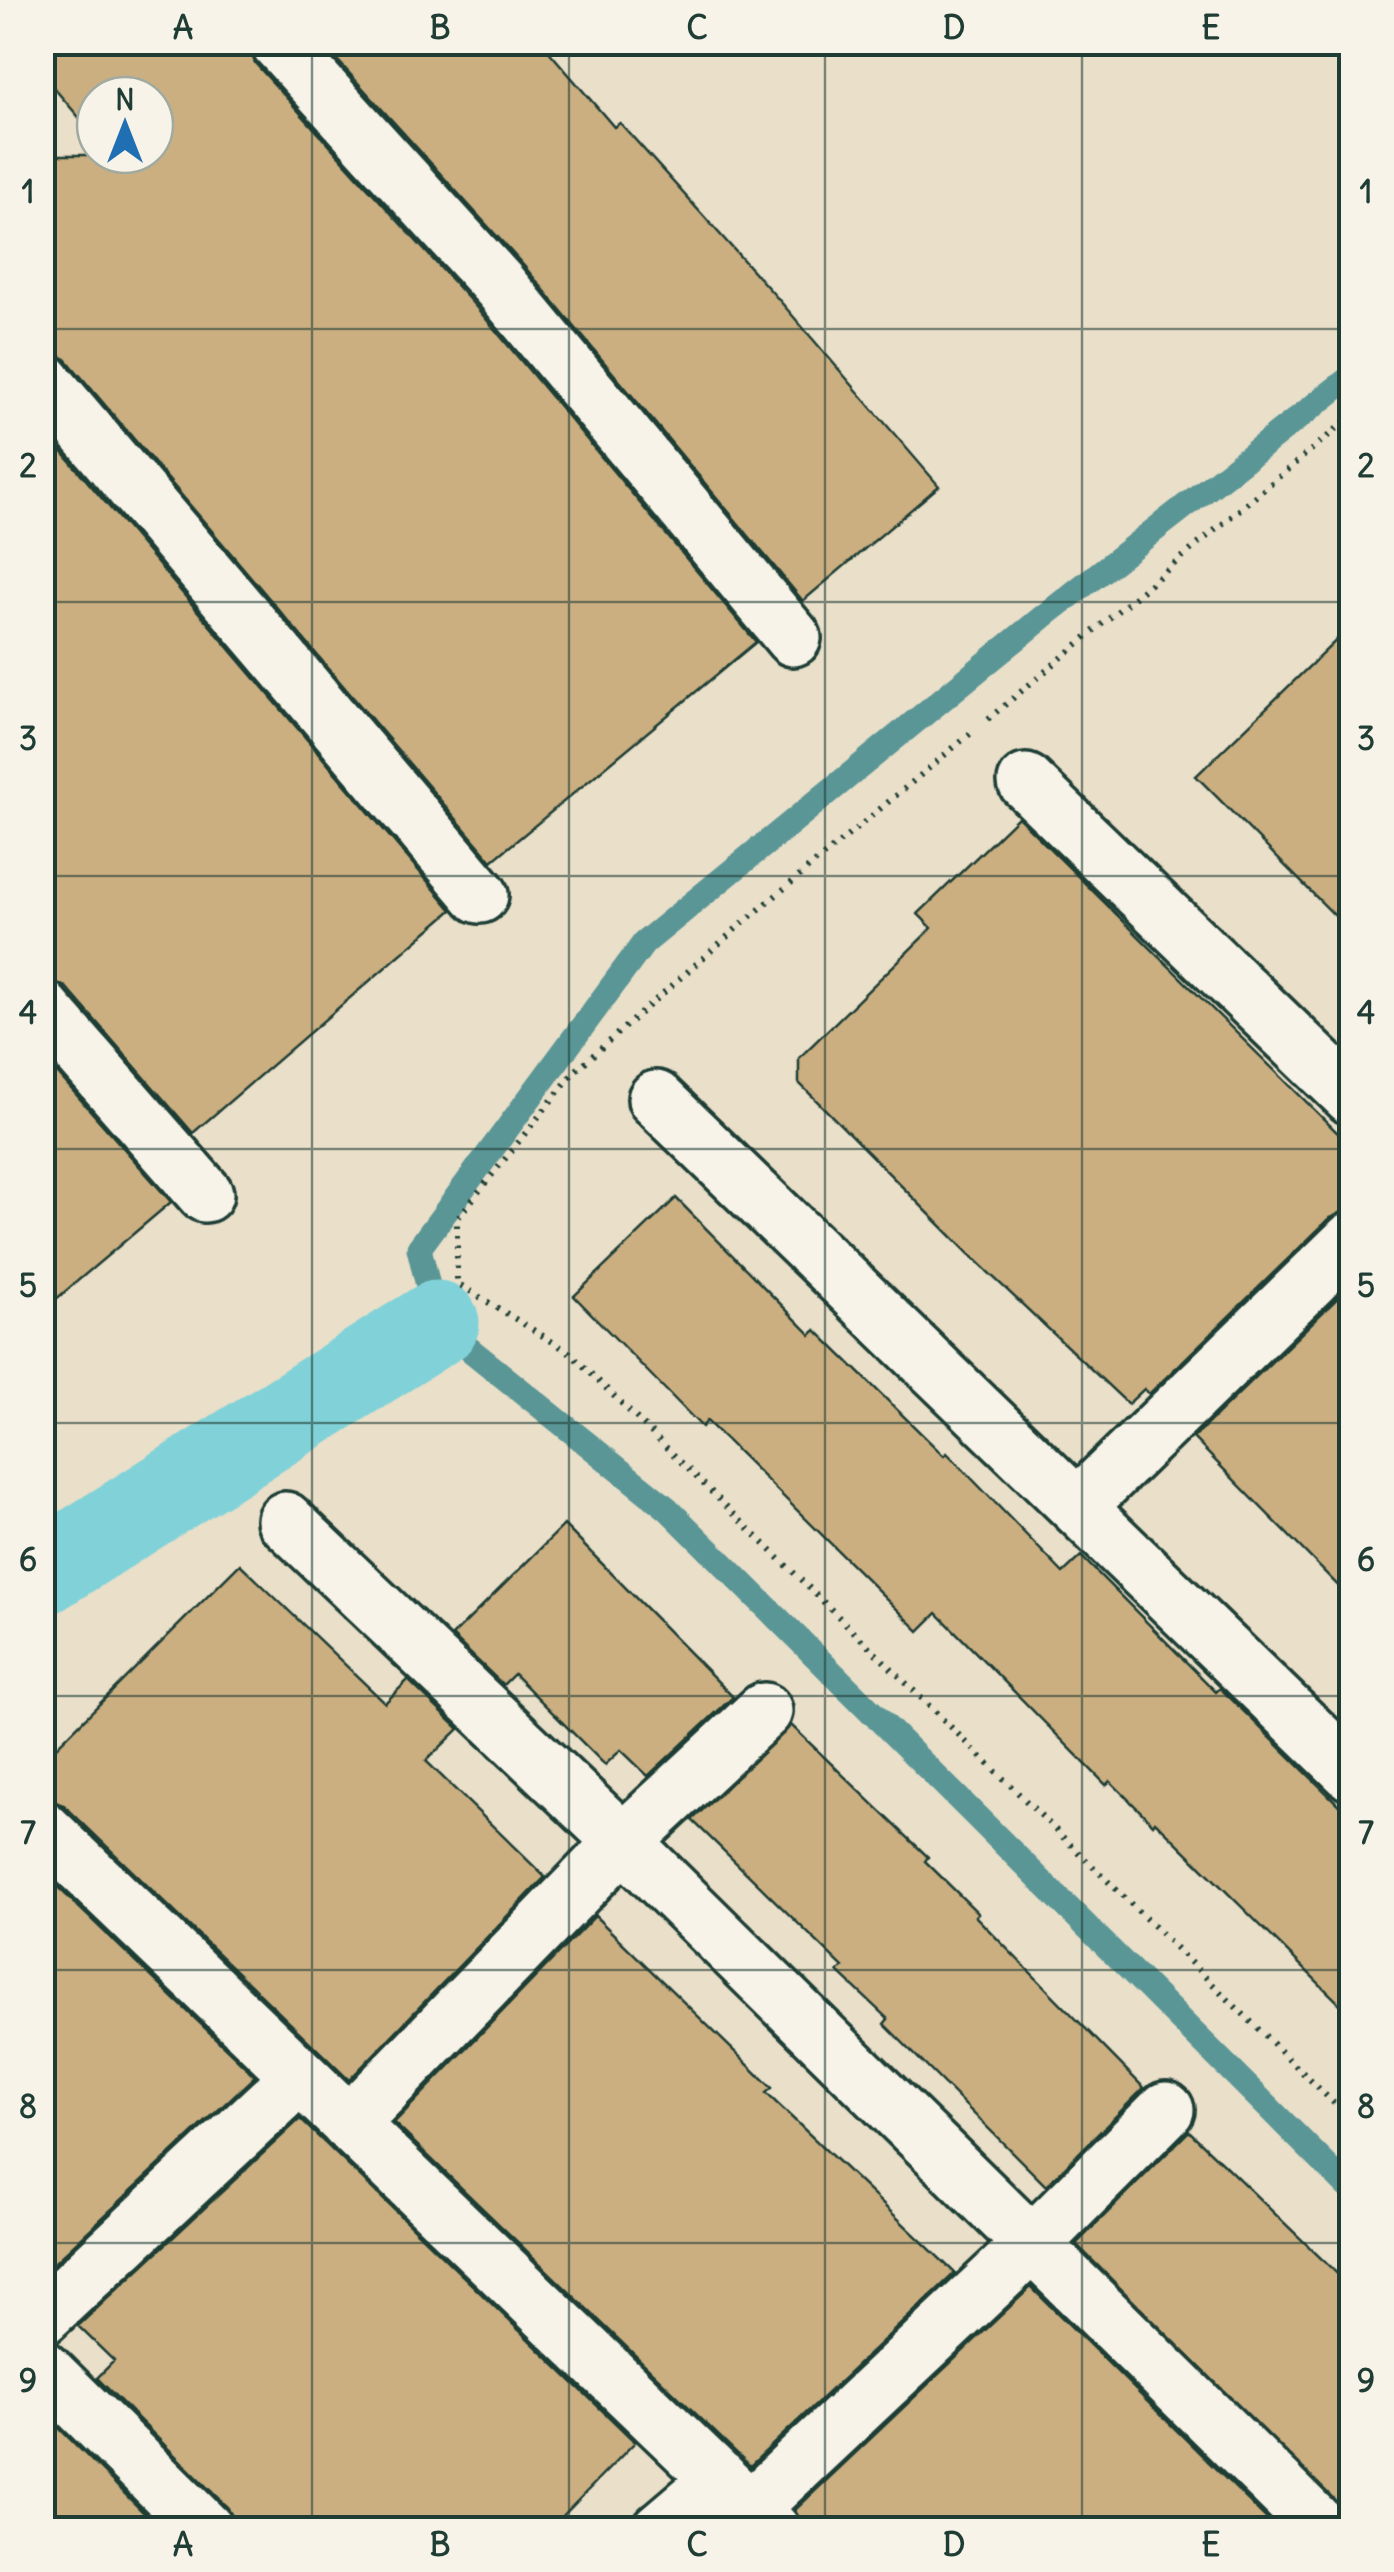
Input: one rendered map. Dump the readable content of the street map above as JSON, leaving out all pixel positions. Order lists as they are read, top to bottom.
{
  "north": "top",
  "grid": {
    "columns": [
      "A",
      "B",
      "C",
      "D",
      "E"
    ],
    "rows": [
      "1",
      "2",
      "3",
      "4",
      "5",
      "6",
      "7",
      "8",
      "9"
    ]
  }
}
